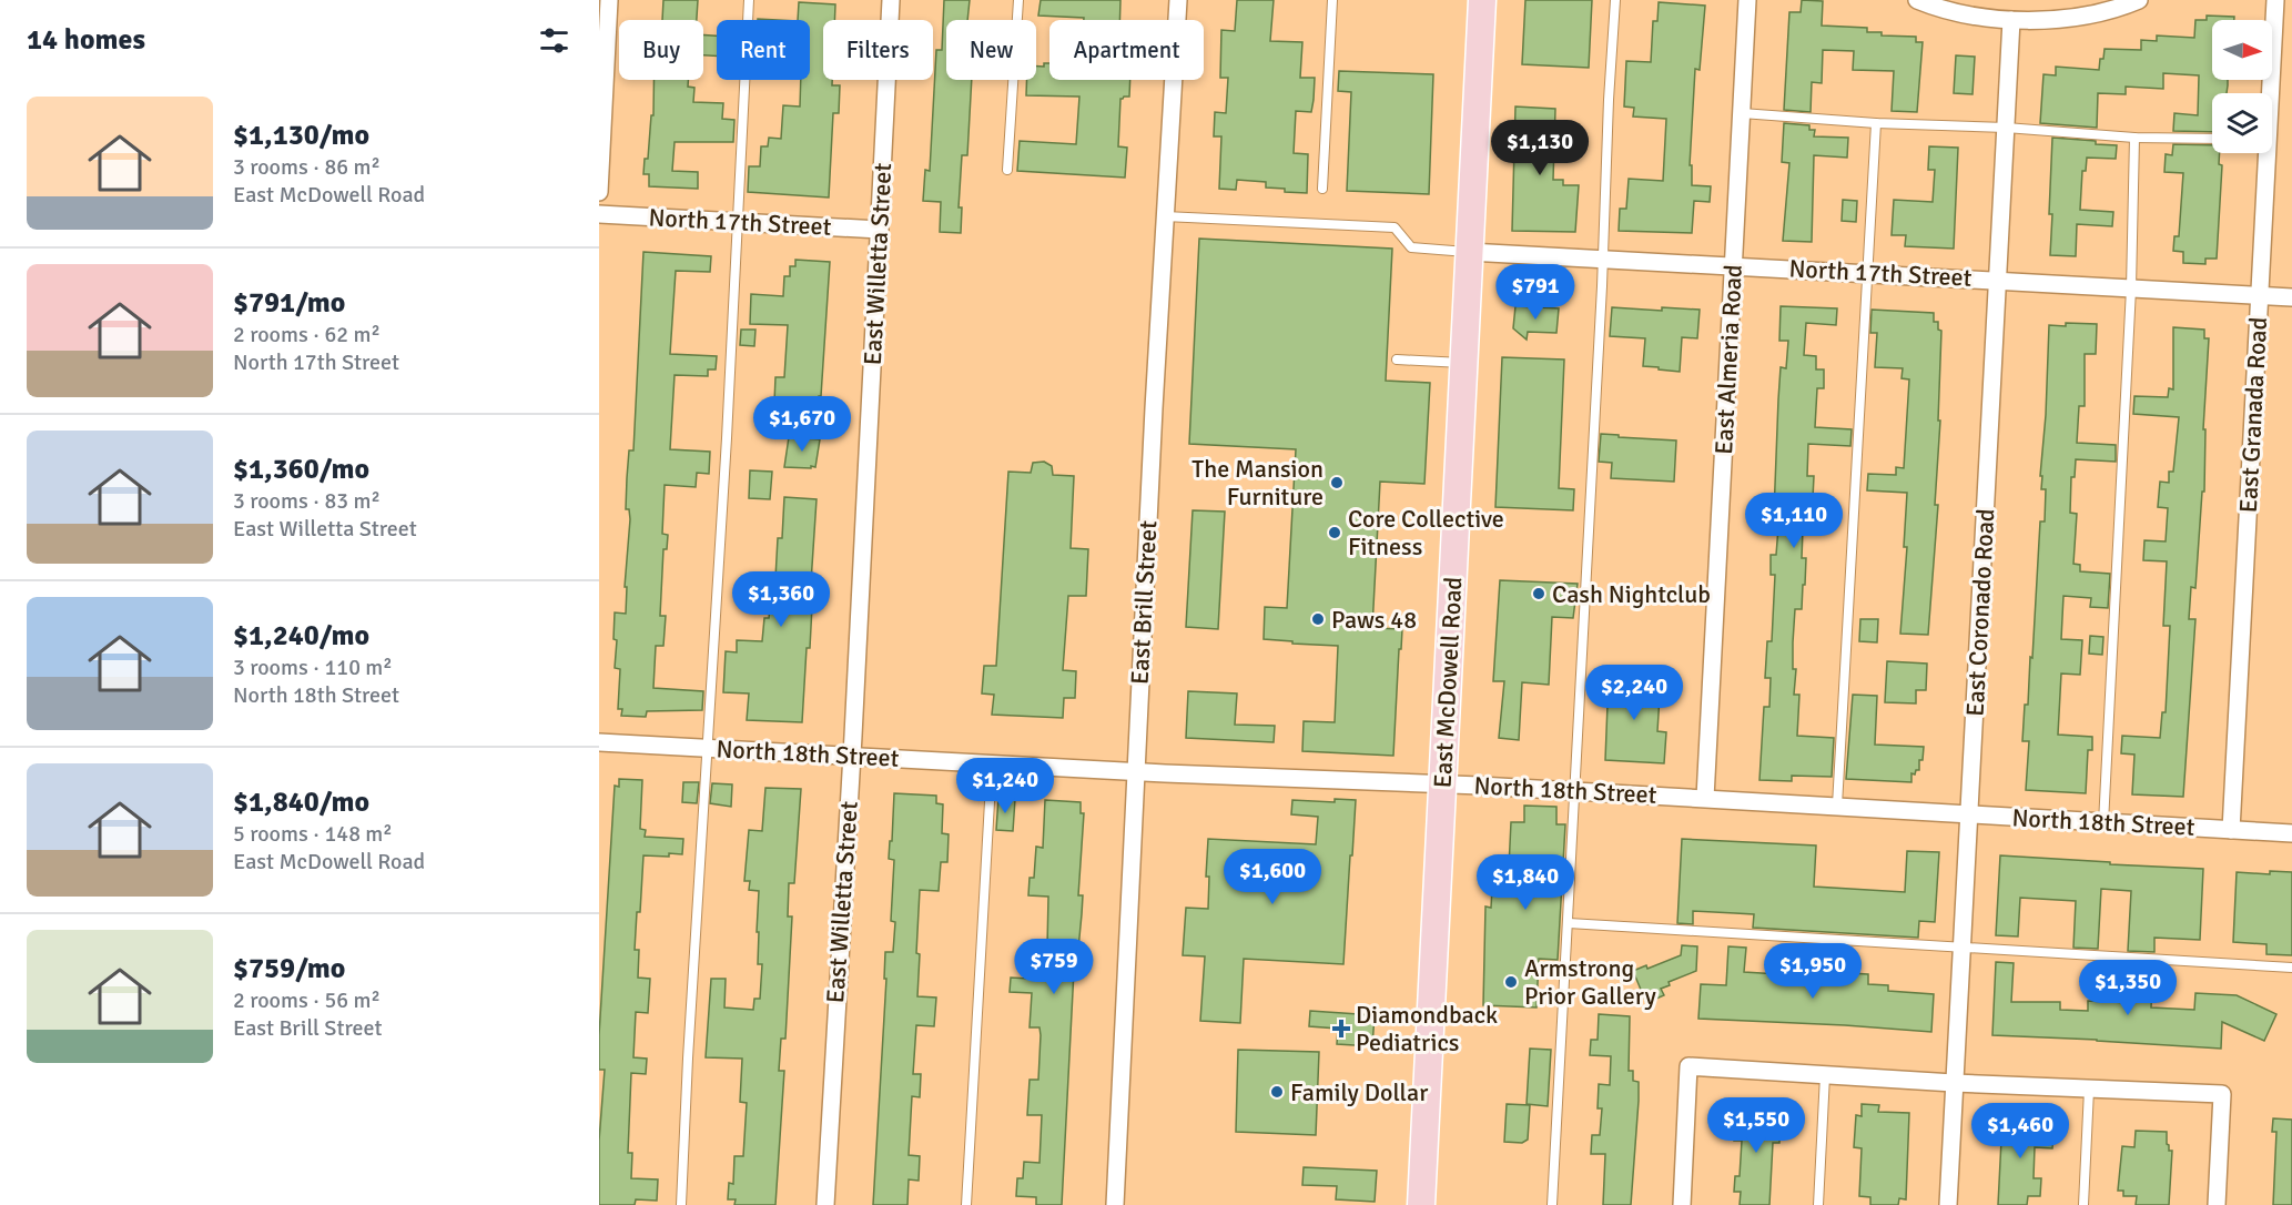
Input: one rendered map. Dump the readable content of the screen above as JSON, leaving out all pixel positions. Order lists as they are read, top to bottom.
{
  "streets": {
    "main road": ["East McDowell Road"],
    "street": [
      "North 17th Street",
      "East Willetta Street",
      "East Almeria Road",
      "East Granada Road",
      "East Brill Street",
      "East Coronado Road",
      "North 18th Street"
    ]
  },
  "crossings": [
    ["North 17th Street", "East Willetta Street"],
    ["North 17th Street", "East Almeria Road"],
    ["North 17th Street", "East Granada Road"],
    ["North 17th Street", "East Coronado Road"],
    ["North 17th Street", "East McDowell Road"],
    ["East Willetta Street", "North 18th Street"],
    ["East Almeria Road", "North 18th Street"],
    ["East Granada Road", "North 18th Street"],
    ["East Brill Street", "North 18th Street"],
    ["East Coronado Road", "North 18th Street"],
    ["East McDowell Road", "North 18th Street"]
  ],
  "places": {
    "other": [
      "The Mansion Furniture",
      "Core Collective Fitness",
      "Cash Nightclub",
      "Paws 48",
      "Armstrong Prior Gallery",
      "Family Dollar"
    ],
    "health": ["Diamondback Pediatrics"]
  },
  "north": "right",
  "page": {
    "heading": "14 homes",
    "chip": [
      "Buy",
      "Rent",
      "Filters",
      "New",
      "Apartment"
    ],
    "list": [
      {
        "name": "$1,130/mo",
        "note": "3 rooms · 86 m² · East McDowell Road"
      },
      {
        "name": "$791/mo",
        "note": "2 rooms · 62 m² · North 17th Street"
      },
      {
        "name": "$1,360/mo",
        "note": "3 rooms · 83 m² · East Willetta Street"
      },
      {
        "name": "$1,240/mo",
        "note": "3 rooms · 110 m² · North 18th Street"
      },
      {
        "name": "$1,840/mo",
        "note": "5 rooms · 148 m² · East McDowell Road"
      },
      {
        "name": "$759/mo",
        "note": "2 rooms · 56 m² · East Brill Street"
      }
    ],
    "price": [
      "$1,130",
      "$791",
      "$1,670",
      "$1,110",
      "$1,360",
      "$2,240",
      "$1,240",
      "$1,600",
      "$1,840",
      "$759",
      "$1,950",
      "$1,350",
      "$1,550",
      "$1,460"
    ]
  }
}
